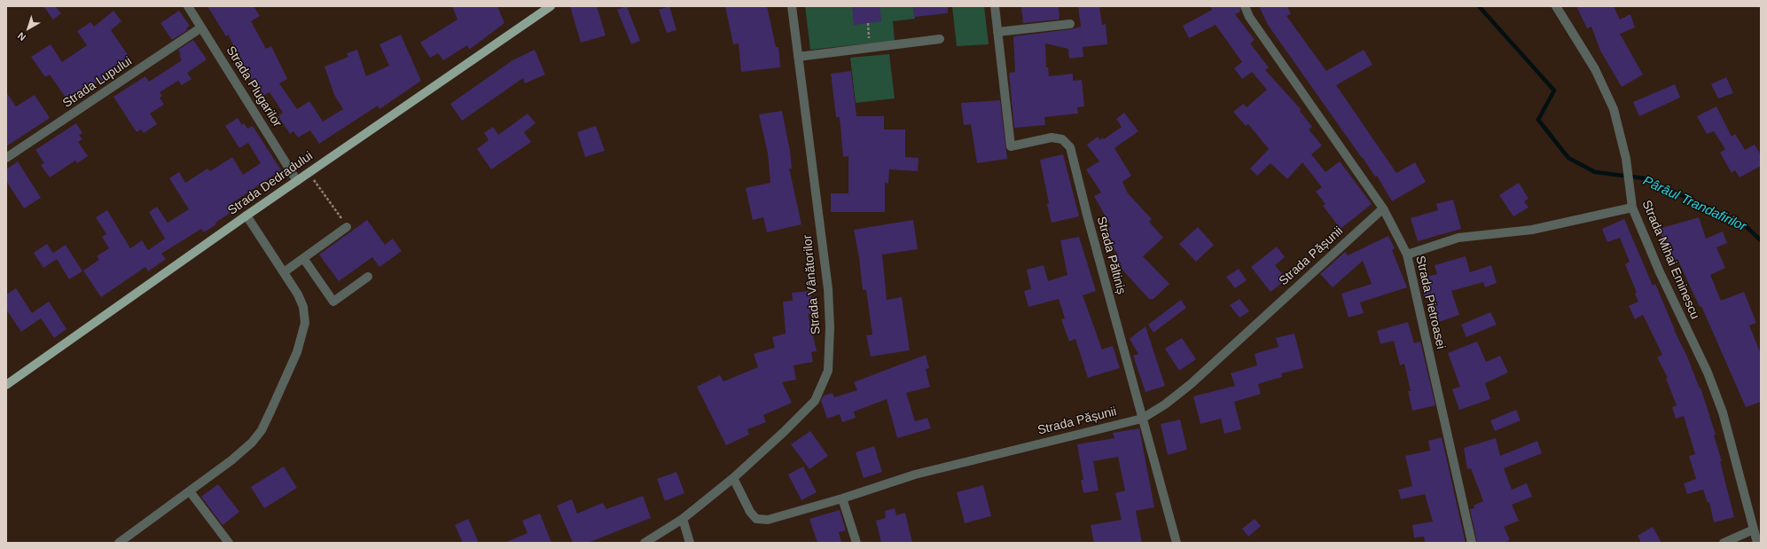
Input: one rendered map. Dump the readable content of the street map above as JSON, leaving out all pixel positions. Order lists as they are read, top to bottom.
{
  "streets": {
    "main road": ["Strada Dedradului"],
    "street": [
      "Strada Lupului",
      "Strada Plugarilor",
      "Strada Păltiniș",
      "Strada Pășunii",
      "Strada Mihai Eminescu",
      "Strada Vânătorilor",
      "Strada Pietroasei"
    ]
  },
  "crossings": [
    ["Strada Lupului", "Strada Plugarilor"],
    ["Strada Plugarilor", "Strada Dedradului"],
    ["Strada Păltiniș", "Strada Pășunii"],
    ["Strada Pășunii", "Strada Vânătorilor"],
    ["Strada Pășunii", "Strada Pietroasei"]
  ],
  "water": ["Pârâul Trandafirilor"],
  "north": "bottom left"
}
